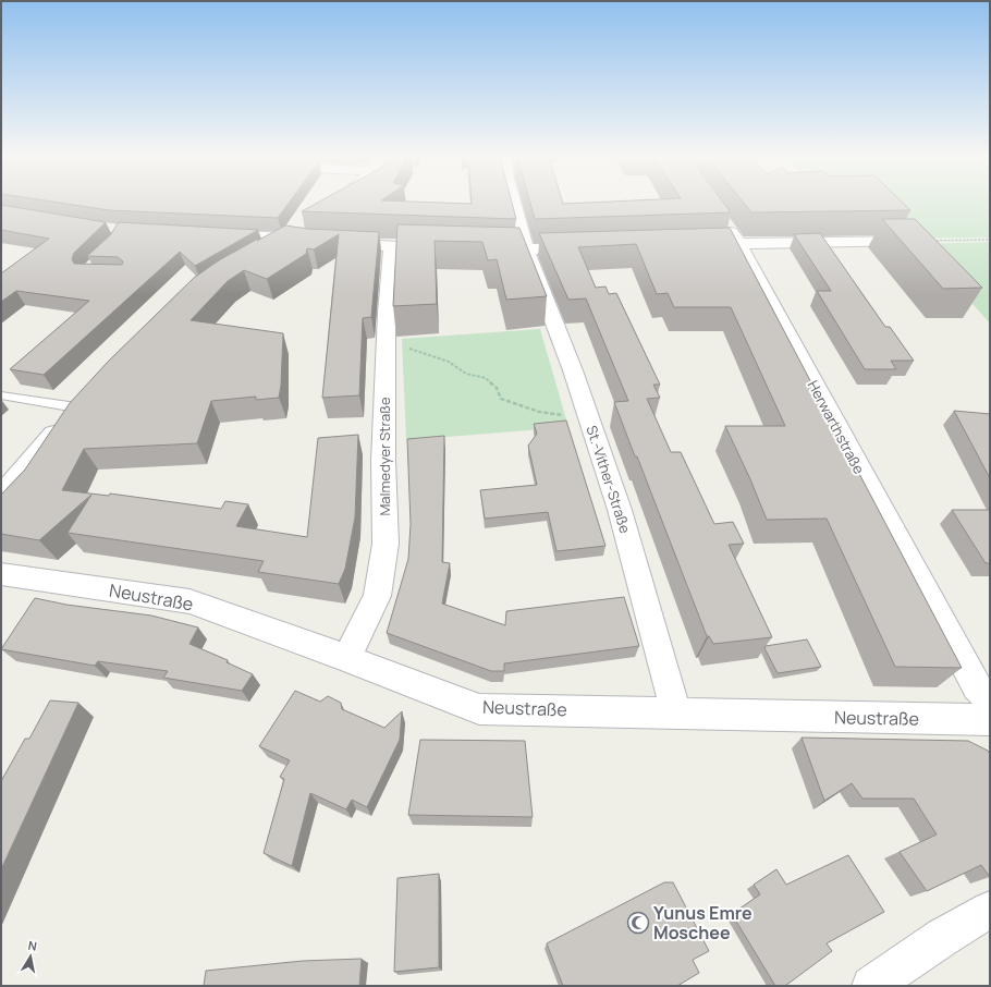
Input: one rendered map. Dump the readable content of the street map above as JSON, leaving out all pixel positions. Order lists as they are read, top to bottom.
{
  "streets": {
    "street": [
      "Herwarthstraße",
      "Malmedyer Straße",
      "St.-Vither-Straße",
      "Neustraße"
    ]
  },
  "crossings": [
    ["Malmedyer Straße", "Neustraße"],
    ["St.-Vither-Straße", "Neustraße"]
  ],
  "places": {
    "mosque": ["Yunus Emre Moschee"]
  },
  "north": "top"
}
